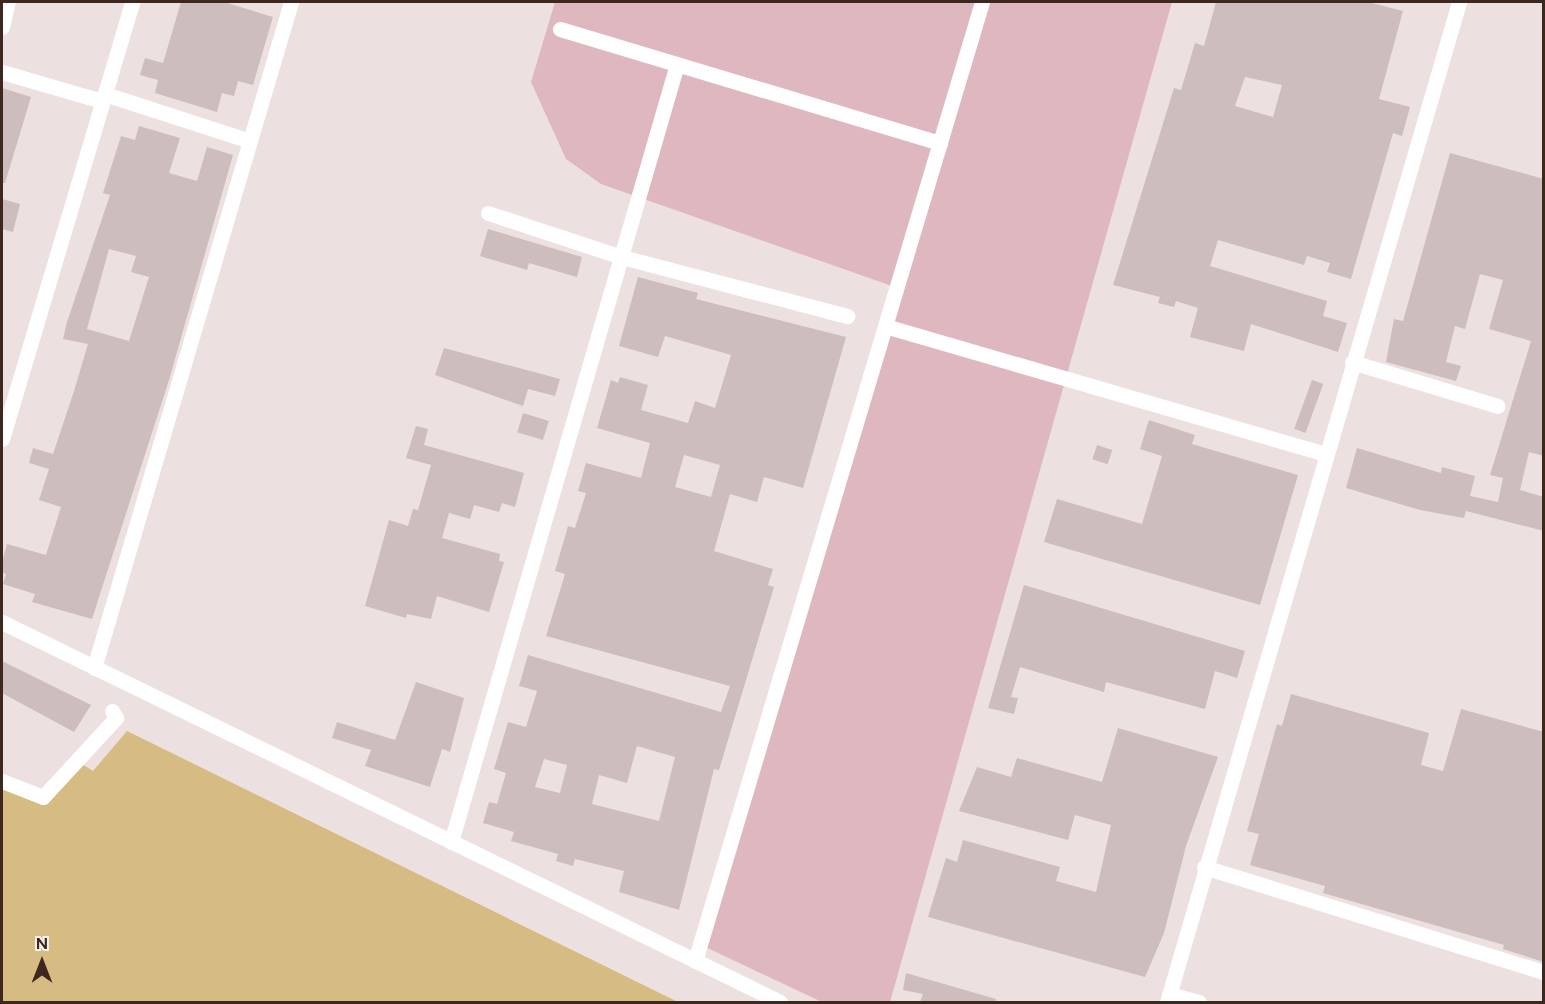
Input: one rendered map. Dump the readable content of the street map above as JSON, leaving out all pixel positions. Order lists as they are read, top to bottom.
{
  "north": "top"
}
